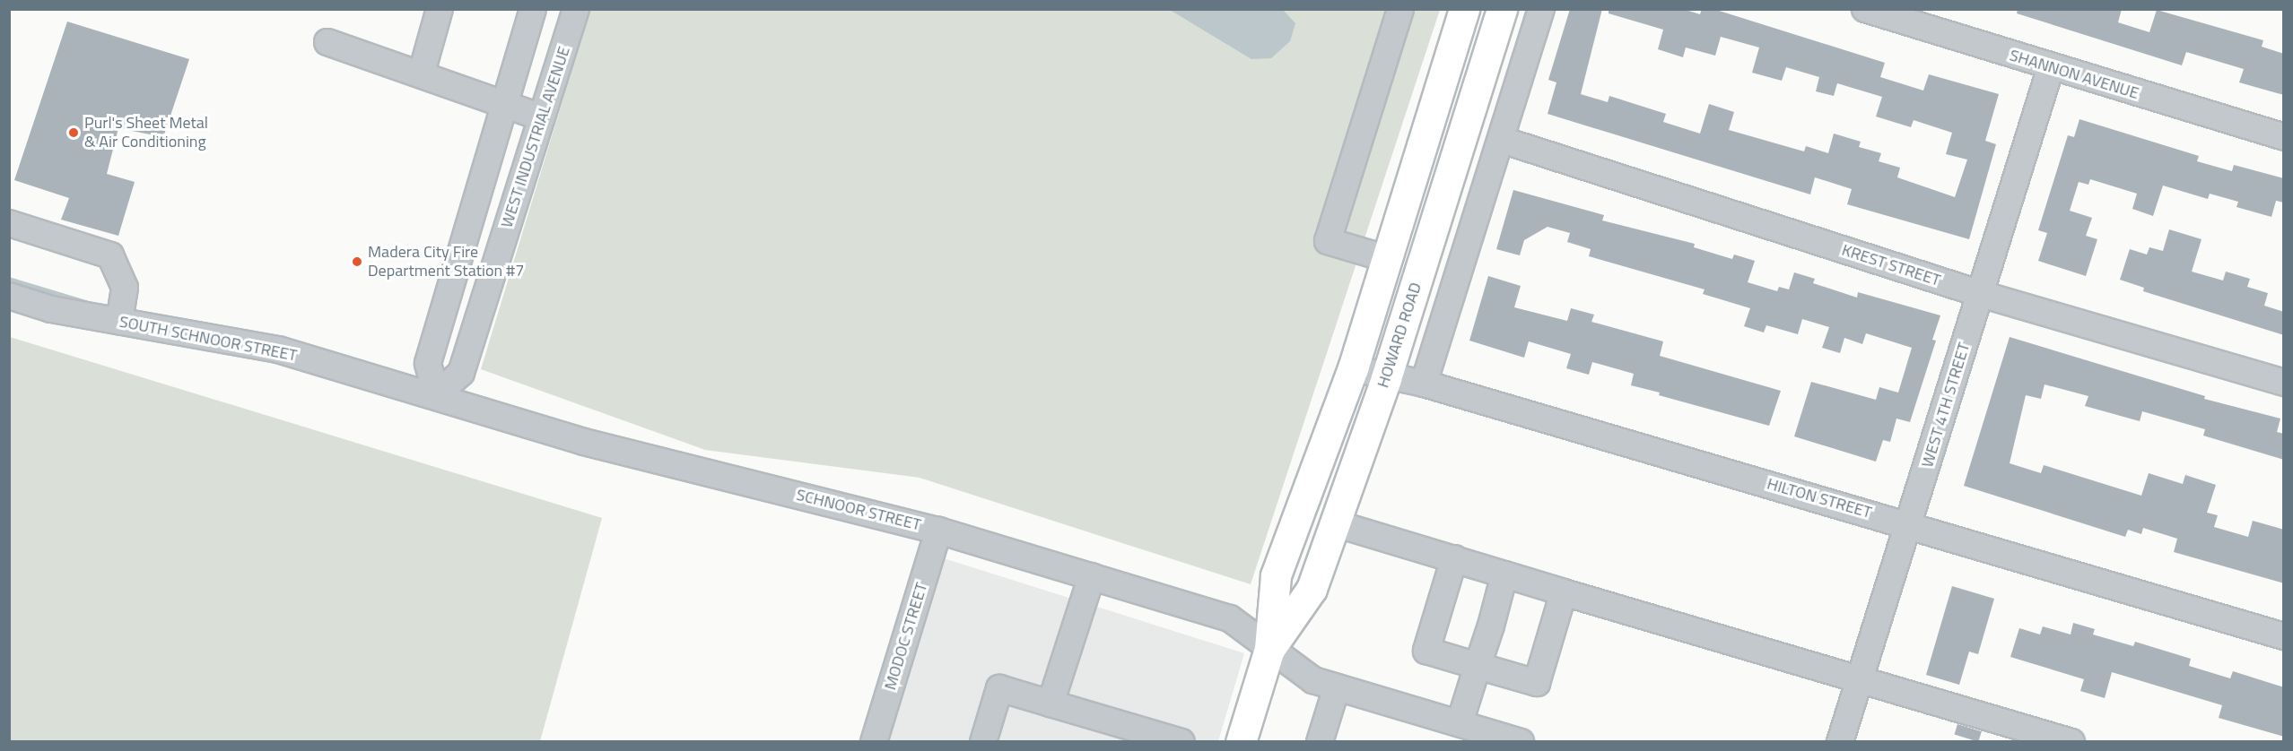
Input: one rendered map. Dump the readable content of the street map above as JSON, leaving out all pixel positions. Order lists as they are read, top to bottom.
{
  "streets": {
    "main road": ["HOWARD ROAD"],
    "street": [
      "SHANNON AVENUE",
      "WEST INDUSTRIAL AVENUE",
      "KREST STREET",
      "SOUTH SCHNOOR STREET",
      "WEST 4TH STREET",
      "HILTON STREET",
      "SCHNOOR STREET",
      "MODOC STREET"
    ]
  },
  "crossings": [
    ["SHANNON AVENUE", "WEST 4TH STREET"],
    ["WEST INDUSTRIAL AVENUE", "SOUTH SCHNOOR STREET"],
    ["WEST INDUSTRIAL AVENUE", "SCHNOOR STREET"],
    ["KREST STREET", "WEST 4TH STREET"],
    ["HOWARD ROAD", "HILTON STREET"],
    ["HOWARD ROAD", "SCHNOOR STREET"],
    ["SOUTH SCHNOOR STREET", "SCHNOOR STREET"],
    ["WEST 4TH STREET", "HILTON STREET"],
    ["SCHNOOR STREET", "MODOC STREET"]
  ],
  "places": ["Purl's Sheet Metal & Air Conditioning", "Madera City Fire Department Station #7"]
}
